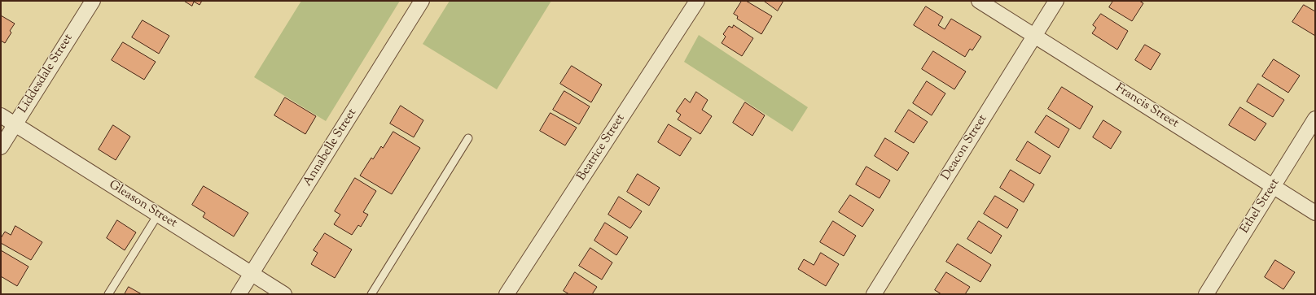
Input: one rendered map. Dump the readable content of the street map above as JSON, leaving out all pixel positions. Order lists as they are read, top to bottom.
{
  "streets": {
    "street": [
      "Liddesdale Street",
      "Francis Street",
      "Annabelle Street",
      "Beatrice Street",
      "Deacon Street",
      "Gleason Street",
      "Ethel Street"
    ]
  },
  "crossings": [
    ["Liddesdale Street", "Gleason Street"],
    ["Francis Street", "Deacon Street"],
    ["Francis Street", "Ethel Street"],
    ["Annabelle Street", "Gleason Street"]
  ]
}
